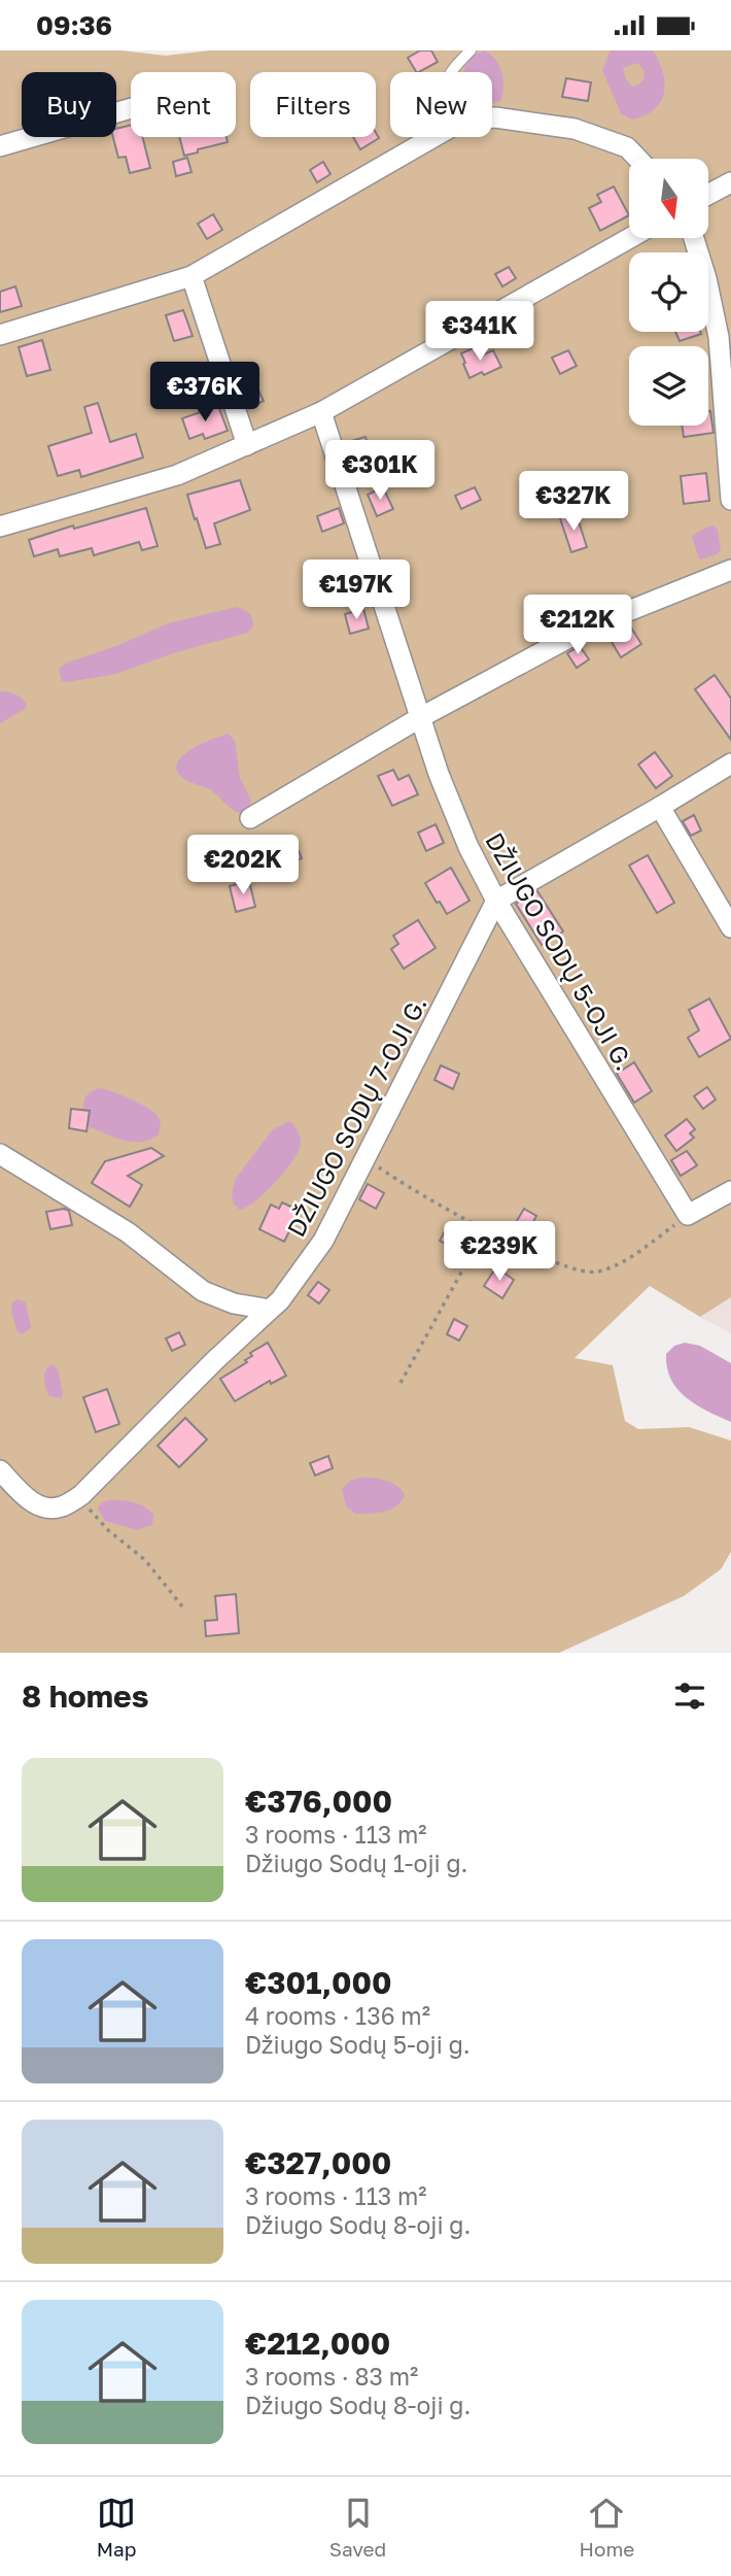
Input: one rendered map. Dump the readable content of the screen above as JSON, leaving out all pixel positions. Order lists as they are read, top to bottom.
{
  "streets": {
    "street": ["DŽIUGO SODŲ 5-OJI G.", "DŽIUGO SODŲ 7-OJI G."]
  },
  "crossings": [
    ["DŽIUGO SODŲ 5-OJI G.", "DŽIUGO SODŲ 7-OJI G."]
  ],
  "north": "bottom",
  "page": {
    "status": "09:36",
    "chip": [
      "Buy",
      "Rent",
      "Filters",
      "New"
    ],
    "price": [
      "€341K",
      "€376K",
      "€301K",
      "€327K",
      "€197K",
      "€212K",
      "€202K",
      "€239K"
    ],
    "heading": "8 homes",
    "list": [
      {
        "name": "€376,000",
        "note": "3 rooms · 113 m² · Džiugo Sodų 1-oji g."
      },
      {
        "name": "€301,000",
        "note": "4 rooms · 136 m² · Džiugo Sodų 5-oji g."
      },
      {
        "name": "€327,000",
        "note": "3 rooms · 113 m² · Džiugo Sodų 8-oji g."
      },
      {
        "name": "€212,000",
        "note": "3 rooms · 83 m² · Džiugo Sodų 8-oji g."
      }
    ],
    "tabs": ["Map", "Saved", "Home"]
  }
}
